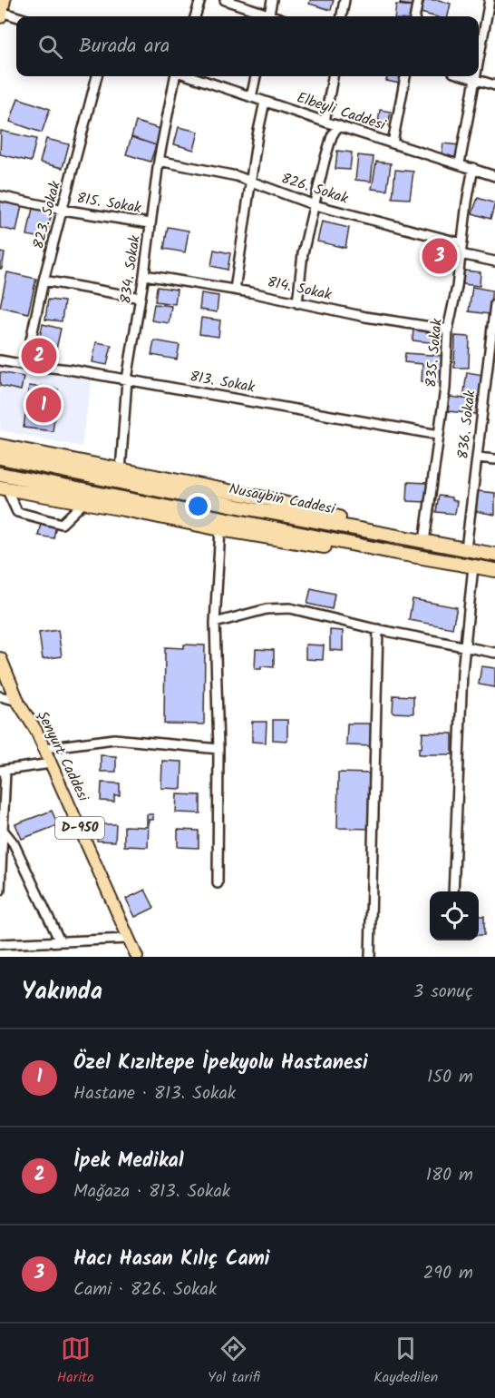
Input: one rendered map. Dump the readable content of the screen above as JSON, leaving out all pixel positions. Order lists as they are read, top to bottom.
{
  "streets": {
    "highway": ["Nusaybin Caddesi", "Şenyurt Caddesi", "D-950"],
    "street": [
      "Elbeyli Caddesi",
      "826. Sokak",
      "815. Sokak",
      "823. Sokak",
      "834. Sokak",
      "814. Sokak",
      "835. Sokak",
      "813. Sokak",
      "836. Sokak"
    ]
  },
  "crossings": [
    ["Elbeyli Caddesi", "835. Sokak"],
    ["826. Sokak", "834. Sokak"],
    ["826. Sokak", "835. Sokak"],
    ["815. Sokak", "823. Sokak"],
    ["815. Sokak", "834. Sokak"],
    ["823. Sokak", "813. Sokak"],
    ["834. Sokak", "814. Sokak"],
    ["834. Sokak", "813. Sokak"],
    ["814. Sokak", "835. Sokak"],
    ["835. Sokak", "813. Sokak"],
    ["835. Sokak", "Nusaybin Caddesi"],
    ["836. Sokak", "Nusaybin Caddesi"],
    ["Şenyurt Caddesi", "D-950"]
  ],
  "page": {
    "search": "Burada ara",
    "pins": ["3", "2", "1"],
    "heading": ["Yakında", "3 sonuç"],
    "list": [
      {
        "mark": "1",
        "name": "Özel Kızıltepe İpekyolu Hastanesi",
        "note": "Hastane · 813. Sokak",
        "value": "150 m"
      },
      {
        "mark": "2",
        "name": "İpek Medikal",
        "note": "Mağaza · 813. Sokak",
        "value": "180 m"
      },
      {
        "mark": "3",
        "name": "Hacı Hasan Kılıç Cami",
        "note": "Cami · 826. Sokak",
        "value": "290 m"
      }
    ],
    "nav": ["Harita", "Yol tarifi", "Kaydedilen"]
  }
}
